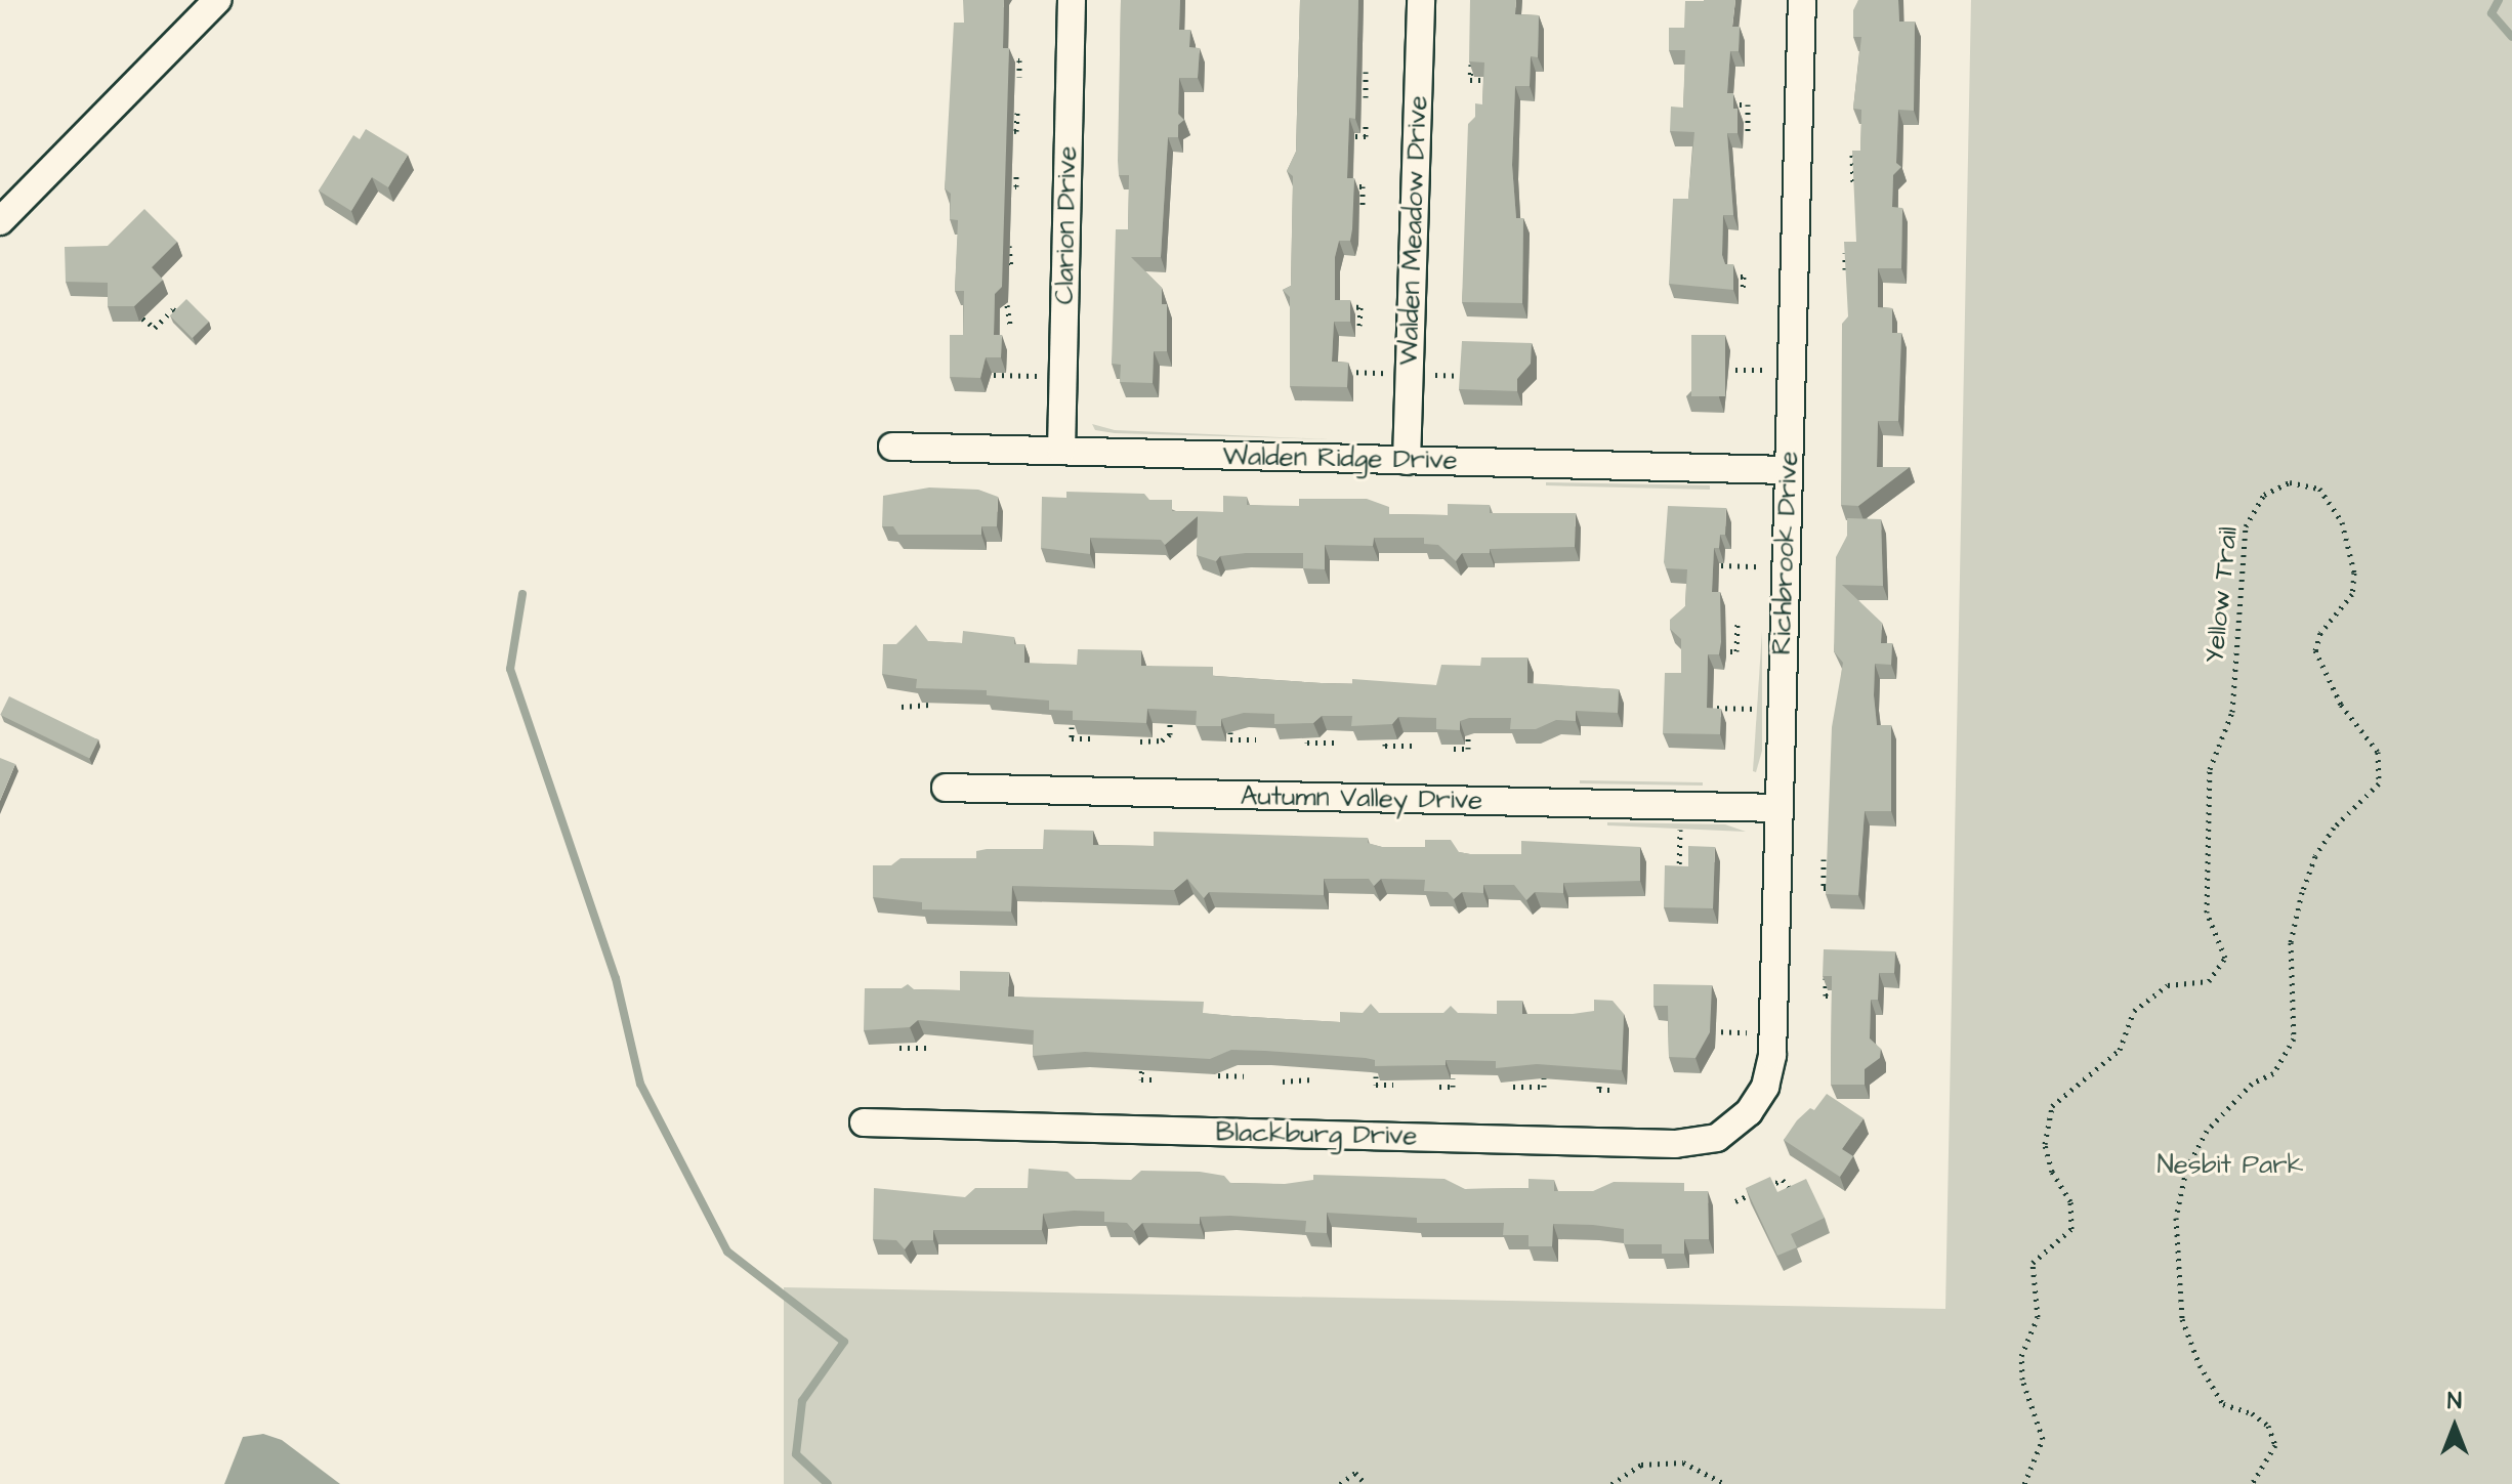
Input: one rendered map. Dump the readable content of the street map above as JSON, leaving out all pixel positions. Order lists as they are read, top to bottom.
{
  "streets": {
    "street": [
      "Clarion Drive",
      "Walden Meadow Drive",
      "Walden Ridge Drive",
      "Richbrook Drive",
      "Autumn Valley Drive",
      "Blackburg Drive"
    ],
    "path": ["Yellow Trail"]
  },
  "crossings": [
    ["Clarion Drive", "Walden Ridge Drive"],
    ["Walden Meadow Drive", "Walden Ridge Drive"],
    ["Walden Ridge Drive", "Richbrook Drive"],
    ["Richbrook Drive", "Autumn Valley Drive"],
    ["Richbrook Drive", "Blackburg Drive"]
  ],
  "parks": ["Nesbit Park"],
  "north": "top"
}
